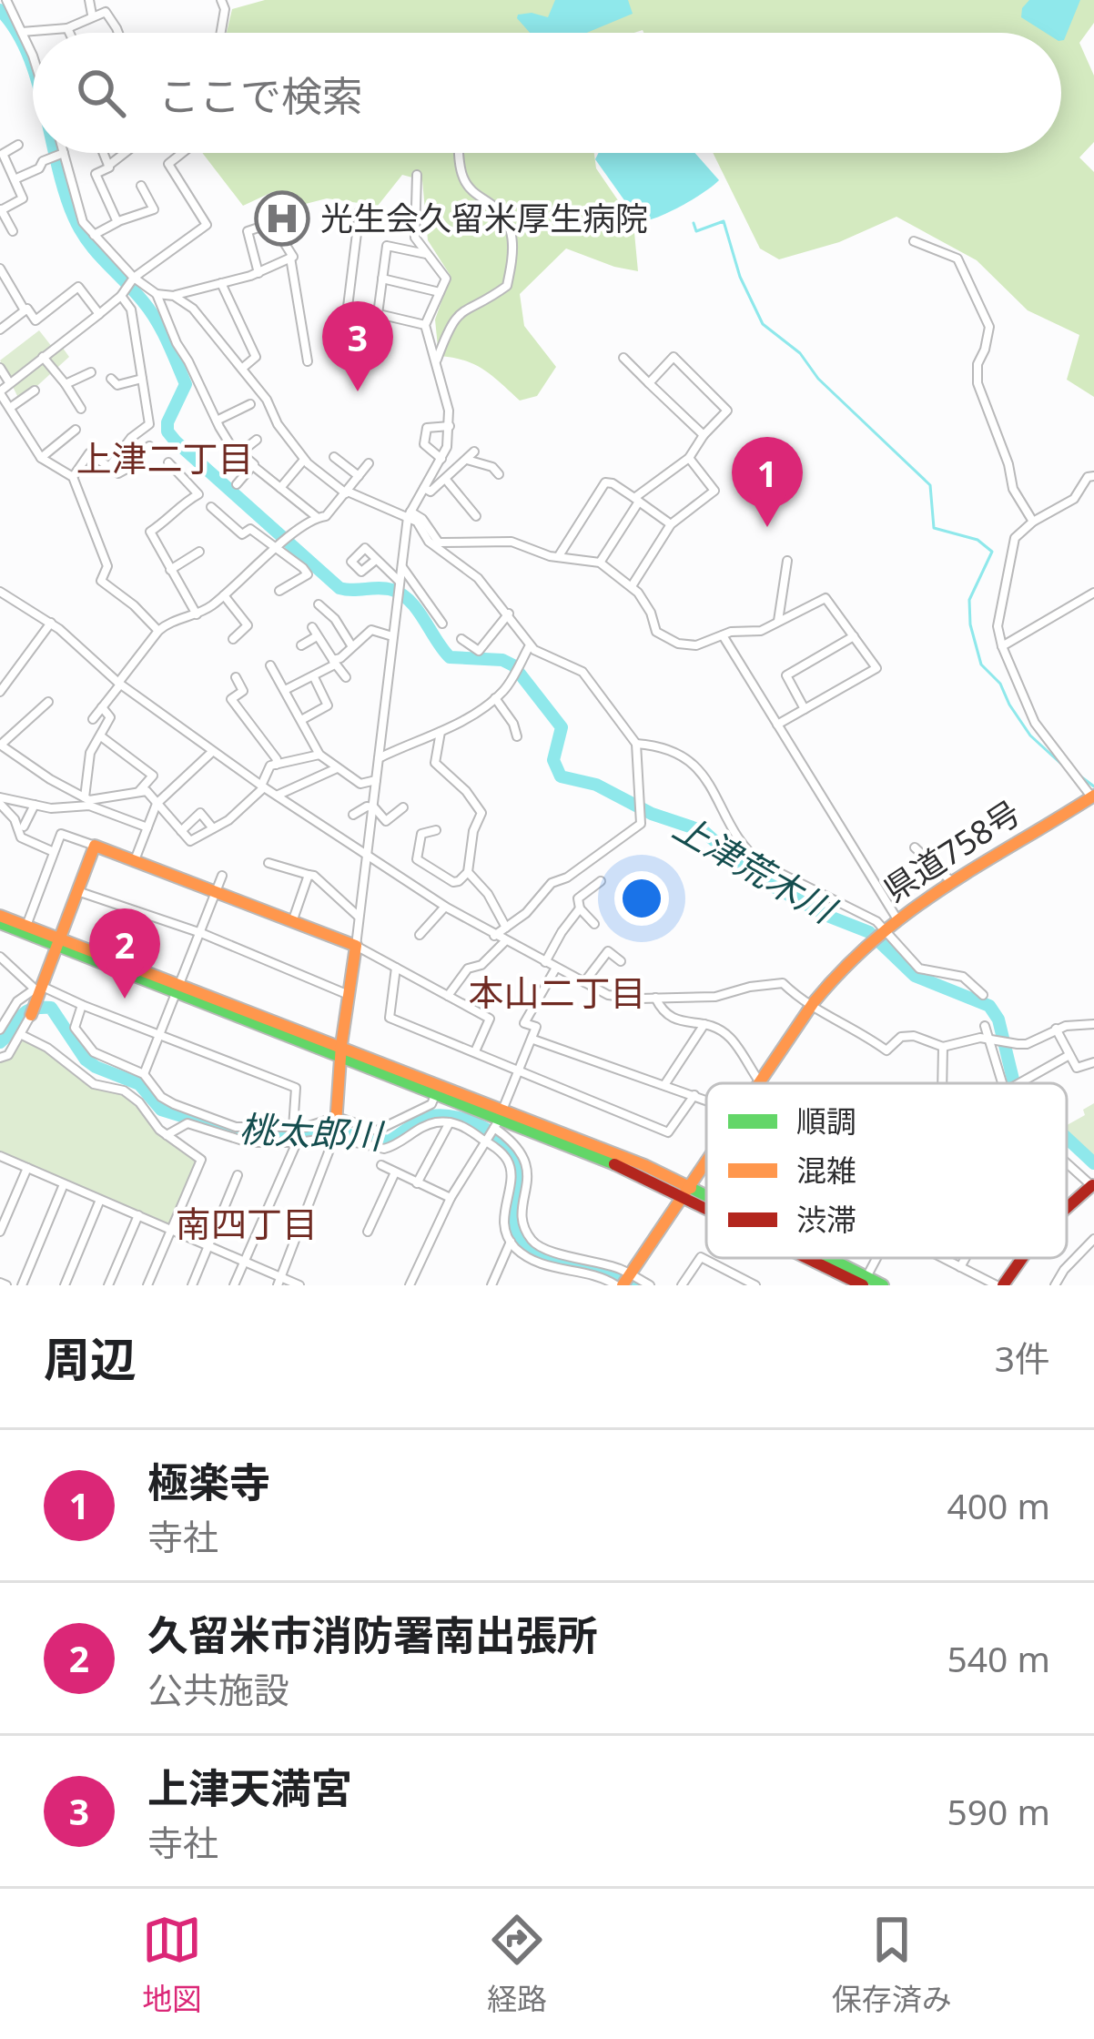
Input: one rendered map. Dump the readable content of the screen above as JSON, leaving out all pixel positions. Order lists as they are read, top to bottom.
{
  "streets": {
    "street": ["県道758号"]
  },
  "districts": ["上津二丁目", "本山二丁目", "南四丁目"],
  "water": ["上津荒木川", "桃太郎川"],
  "places": {
    "hospital": ["光生会久留米厚生病院"]
  },
  "legend": ["順調", "混雑", "渋滞"],
  "page": {
    "search": "ここで検索",
    "pins": ["3", "1", "2"],
    "heading": ["周辺", "3件"],
    "list": [
      {
        "mark": "1",
        "name": "極楽寺",
        "note": "寺社",
        "value": "400 m"
      },
      {
        "mark": "2",
        "name": "久留米市消防署南出張所",
        "note": "公共施設",
        "value": "540 m"
      },
      {
        "mark": "3",
        "name": "上津天満宮",
        "note": "寺社",
        "value": "590 m"
      }
    ],
    "nav": ["地図", "経路", "保存済み"]
  }
}
